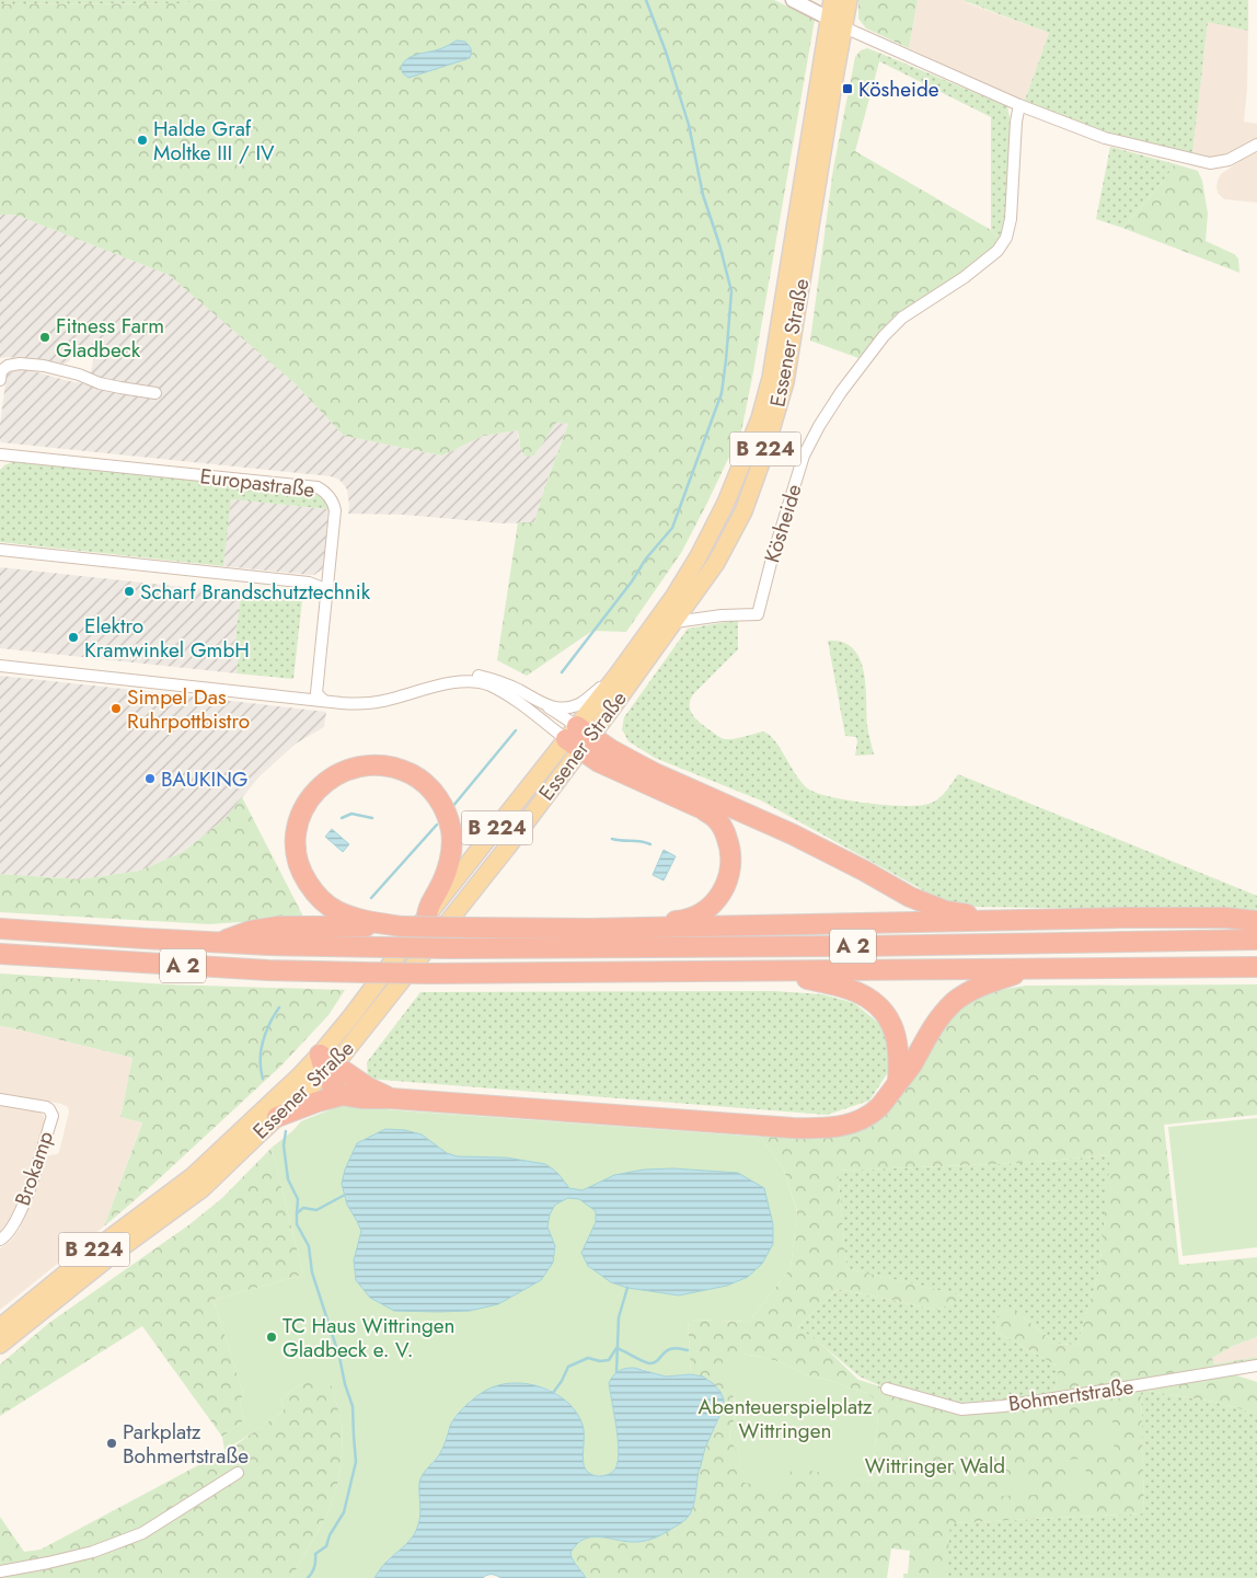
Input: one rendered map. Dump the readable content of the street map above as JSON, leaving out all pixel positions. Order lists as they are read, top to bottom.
{
  "streets": {
    "highway": ["A 2"],
    "main road": ["Essener Straße", "B 224"],
    "street": [
      "Europastraße",
      "Kösheide",
      "Brokamp",
      "Bohmertstraße"
    ]
  },
  "crossings": [
    ["Essener Straße", "Kösheide"]
  ],
  "parks": ["Abenteuerspielplatz Wittringen", "Wittringer Wald"],
  "places": {
    "transit": ["Kösheide"],
    "other": [
      "Halde Graf Moltke III / IV",
      "Fitness Farm Gladbeck",
      "Scharf Brandschutztechnik",
      "Elektro Kramwinkel GmbH",
      "Simpel Das Ruhrpottbistro",
      "BAUKING",
      "TC Haus Wittringen Gladbeck e. V.",
      "Parkplatz Bohmertstraße"
    ]
  }
}
